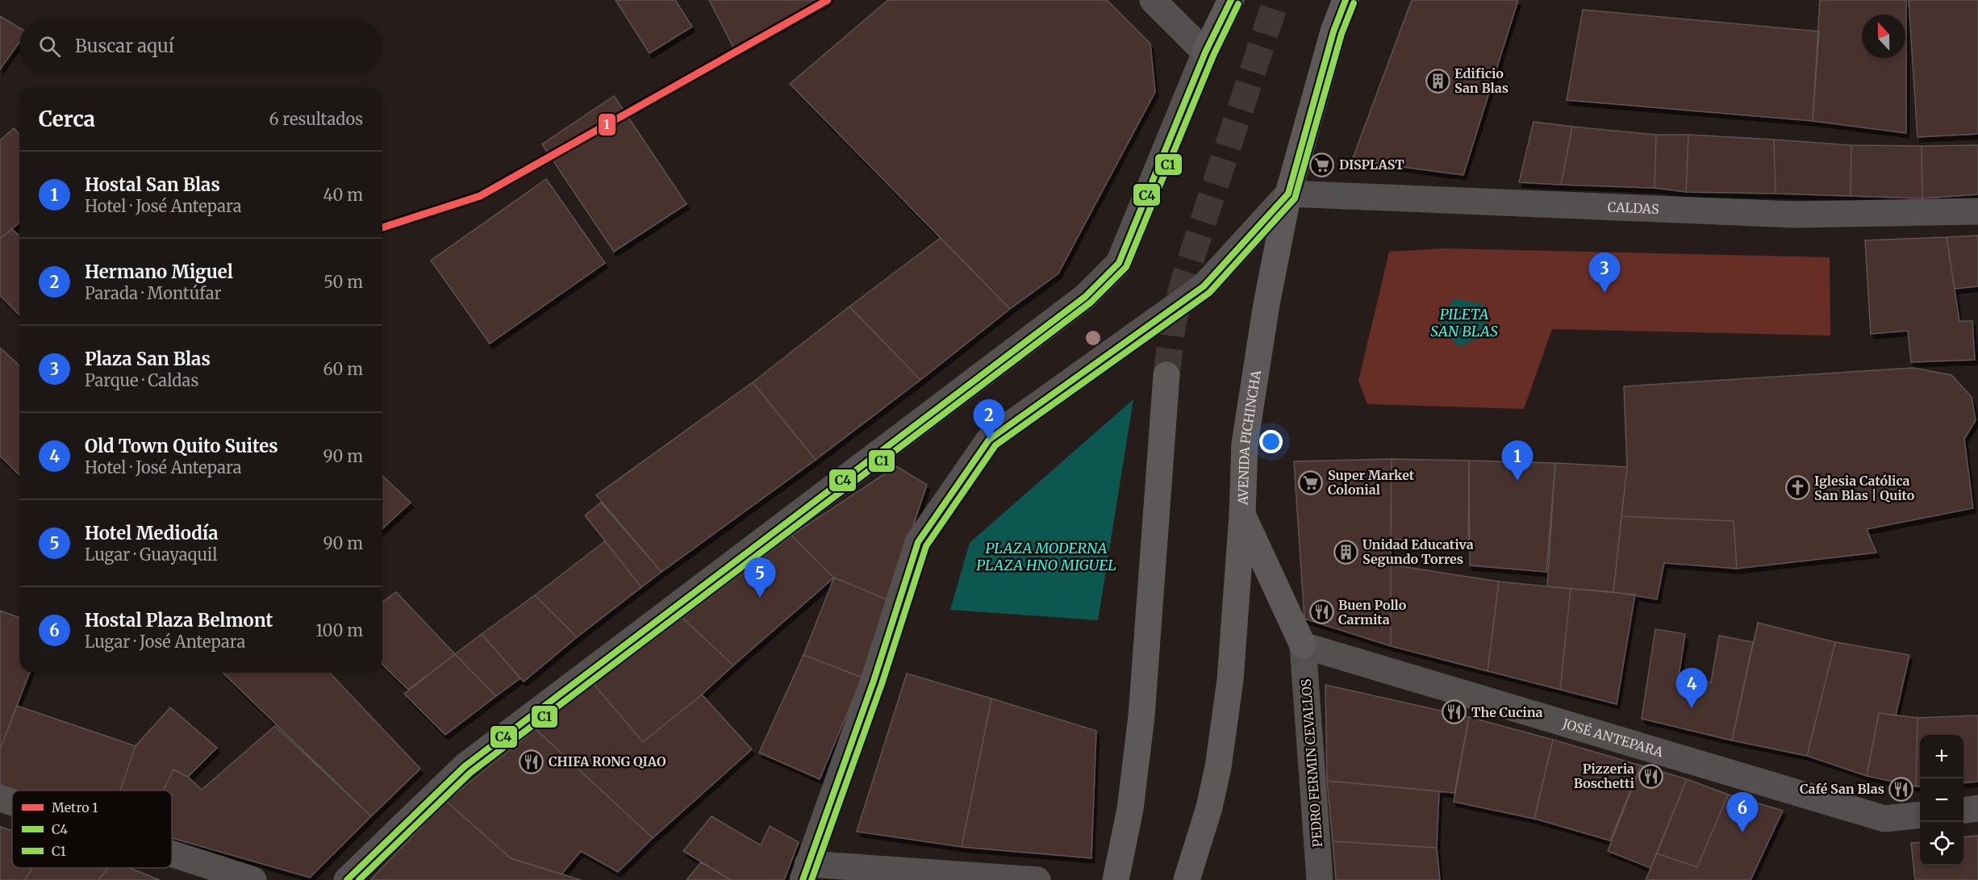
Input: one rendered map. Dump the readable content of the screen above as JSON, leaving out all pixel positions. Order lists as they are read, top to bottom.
{
  "streets": {
    "main road": ["AVENIDA PICHINCHA"],
    "street": ["CALDAS", "JOSÉ ANTEPARA", "PEDRO FERMIN CEVALLOS"]
  },
  "crossings": [
    ["CALDAS", "AVENIDA PICHINCHA"],
    ["JOSÉ ANTEPARA", "PEDRO FERMIN CEVALLOS"]
  ],
  "water": ["PILETA SAN BLAS", "PLAZA MODERNA PLAZA HNO MIGUEL"],
  "places": {
    "building": ["Edificio San Blas", "Unidad Educativa Segundo Torres"],
    "supermarket": ["DISPLAST", "Super Market Colonial"],
    "church": ["Iglesia Católica San Blas | Quito"],
    "restaurant": [
      "Buen Pollo Carmita",
      "The Cucina",
      "CHIFA RONG QIAO",
      "Pizzeria Boschetti",
      "Café San Blas"
    ]
  },
  "lines": ["metro line 1", "transit line C4", "transit line C1"],
  "legend": ["Metro 1", "C4", "C1"],
  "north": "top",
  "page": {
    "search": "Buscar aquí",
    "heading": ["Cerca", "6 resultados"],
    "list": [
      {
        "mark": "1",
        "name": "Hostal San Blas",
        "note": "Hotel · José Antepara",
        "value": "40 m"
      },
      {
        "mark": "2",
        "name": "Hermano Miguel",
        "note": "Parada · Montúfar",
        "value": "50 m"
      },
      {
        "mark": "3",
        "name": "Plaza San Blas",
        "note": "Parque · Caldas",
        "value": "60 m"
      },
      {
        "mark": "4",
        "name": "Old Town Quito Suites",
        "note": "Hotel · José Antepara",
        "value": "90 m"
      },
      {
        "mark": "5",
        "name": "Hotel Mediodía",
        "note": "Lugar · Guayaquil",
        "value": "90 m"
      },
      {
        "mark": "6",
        "name": "Hostal Plaza Belmont",
        "note": "Lugar · José Antepara",
        "value": "100 m"
      }
    ],
    "pins": [
      "3",
      "2",
      "1",
      "5",
      "4",
      "6"
    ],
    "map_buttons": ["+", "−"]
  }
}
